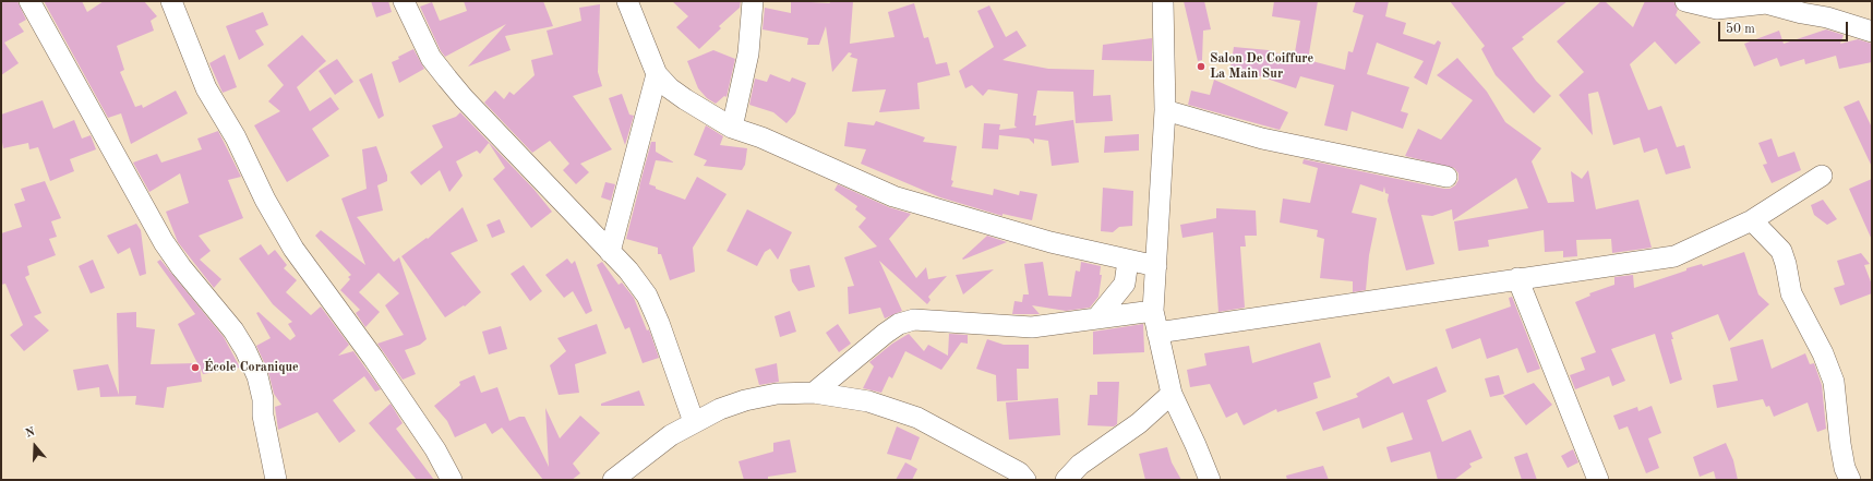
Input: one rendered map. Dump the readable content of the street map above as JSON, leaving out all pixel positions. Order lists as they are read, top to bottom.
{
  "places": ["Salon De Coiffure La Main Sur", "École Coranique"],
  "scale_bar": "50 m",
  "north": "top"
}
